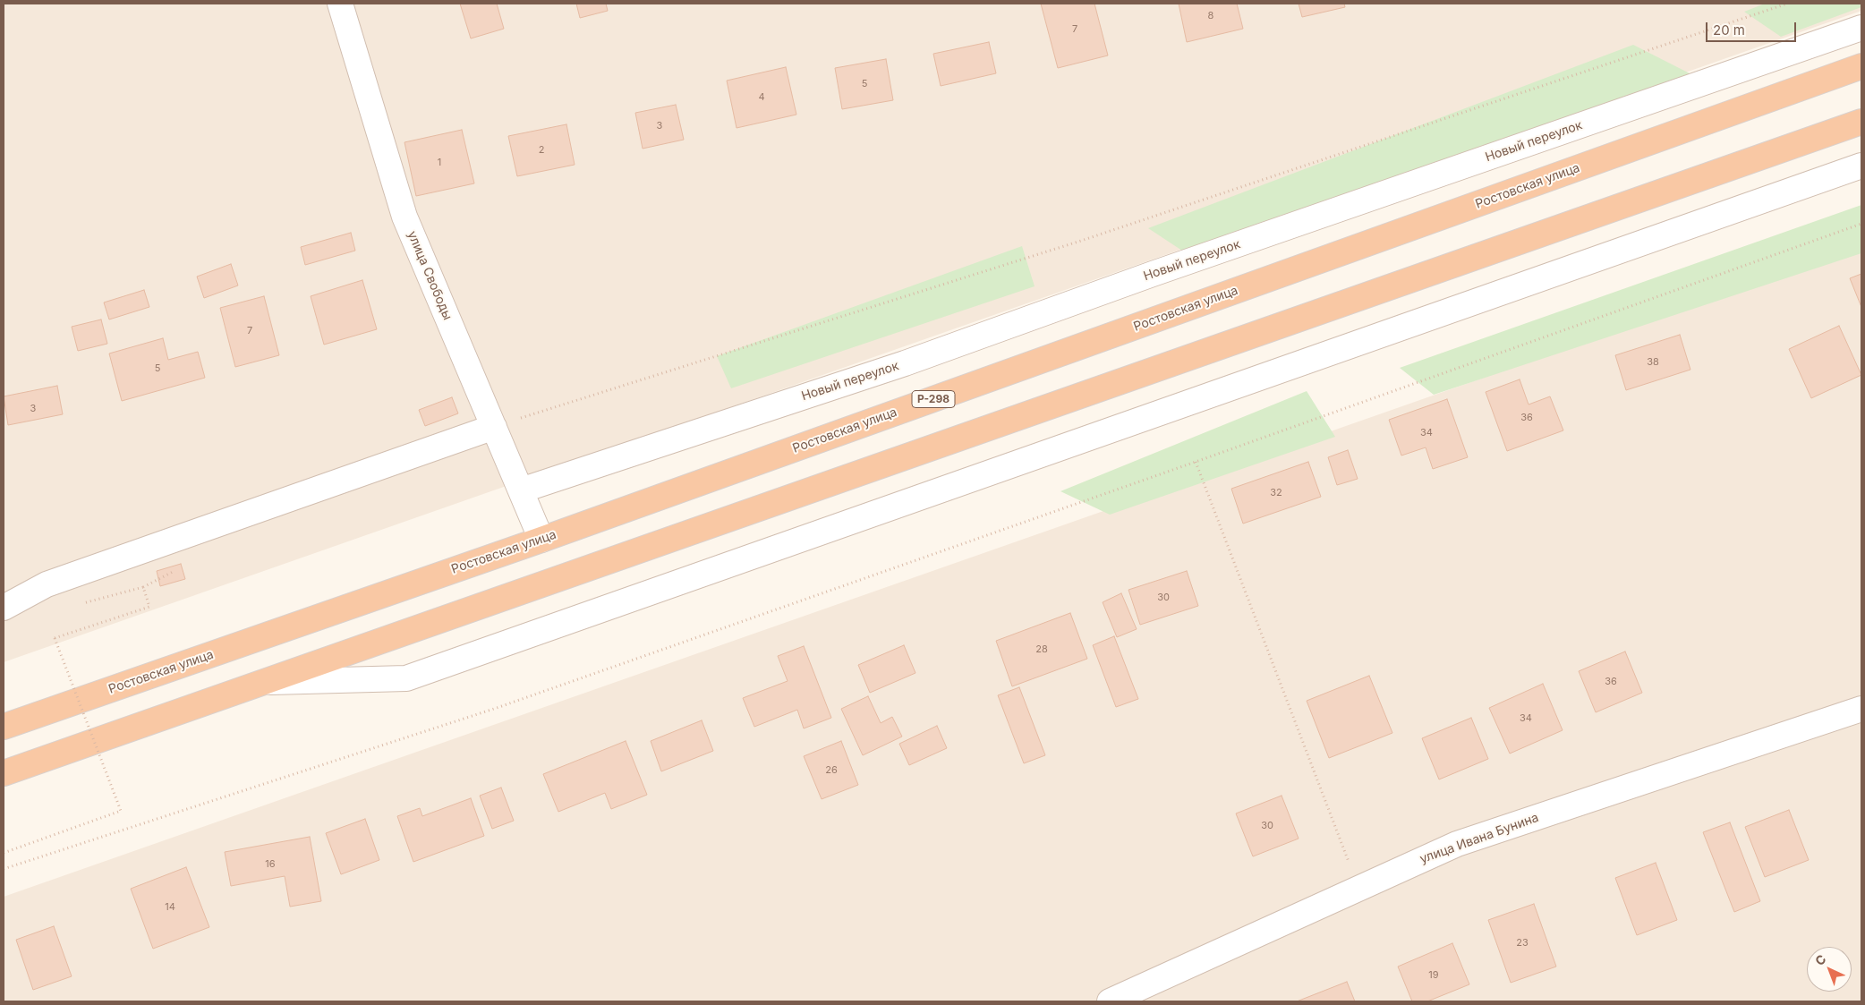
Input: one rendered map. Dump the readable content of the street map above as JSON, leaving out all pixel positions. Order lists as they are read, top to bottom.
{
  "streets": {
    "highway": ["Ростовская улица", "Р-298"],
    "street": ["Новый переулок", "улица Свободы", "улица Ивана Бунина"]
  },
  "crossings": [
    ["Новый переулок", "улица Свободы"],
    ["Ростовская улица", "улица Свободы"]
  ],
  "house_numbers": [
    "8",
    "7",
    "5",
    "4",
    "3",
    "2",
    "1",
    "7",
    "38",
    "5",
    "3",
    "36",
    "34",
    "32",
    "30",
    "28",
    "36",
    "34",
    "26",
    "30",
    "16",
    "14",
    "23",
    "19"
  ],
  "scale_bar": "20 m",
  "north": "top left"
}
